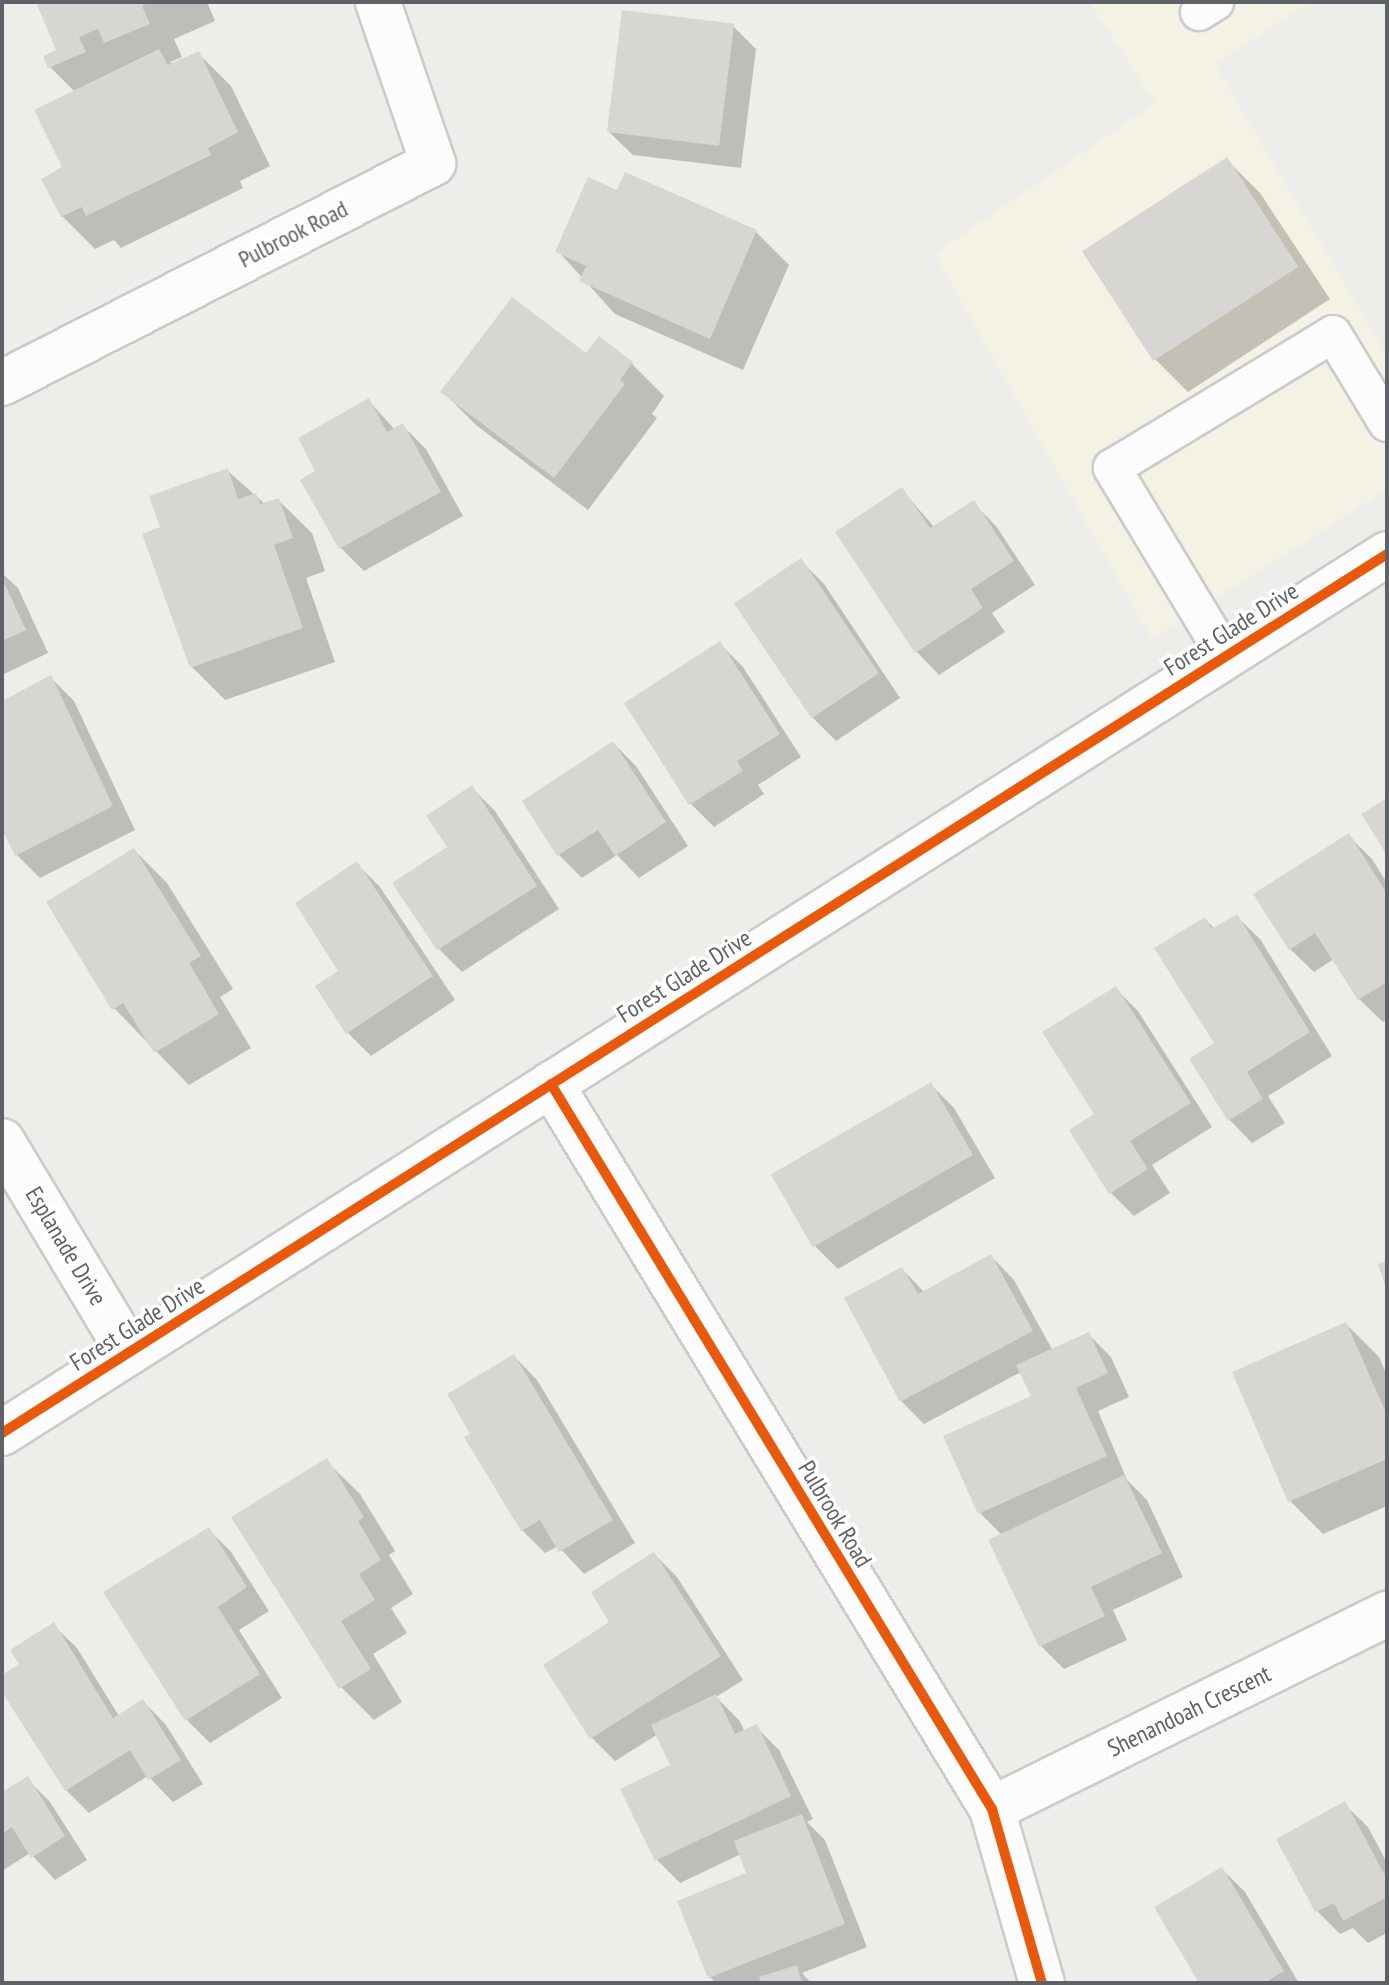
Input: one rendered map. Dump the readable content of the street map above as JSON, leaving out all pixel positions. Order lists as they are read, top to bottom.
{
  "streets": {
    "street": [
      "Pulbrook Road",
      "Forest Glade Drive",
      "Esplanade Drive",
      "Shenandoah Crescent"
    ]
  },
  "crossings": [
    ["Pulbrook Road", "Forest Glade Drive"],
    ["Pulbrook Road", "Shenandoah Crescent"],
    ["Forest Glade Drive", "Esplanade Drive"]
  ]
}
